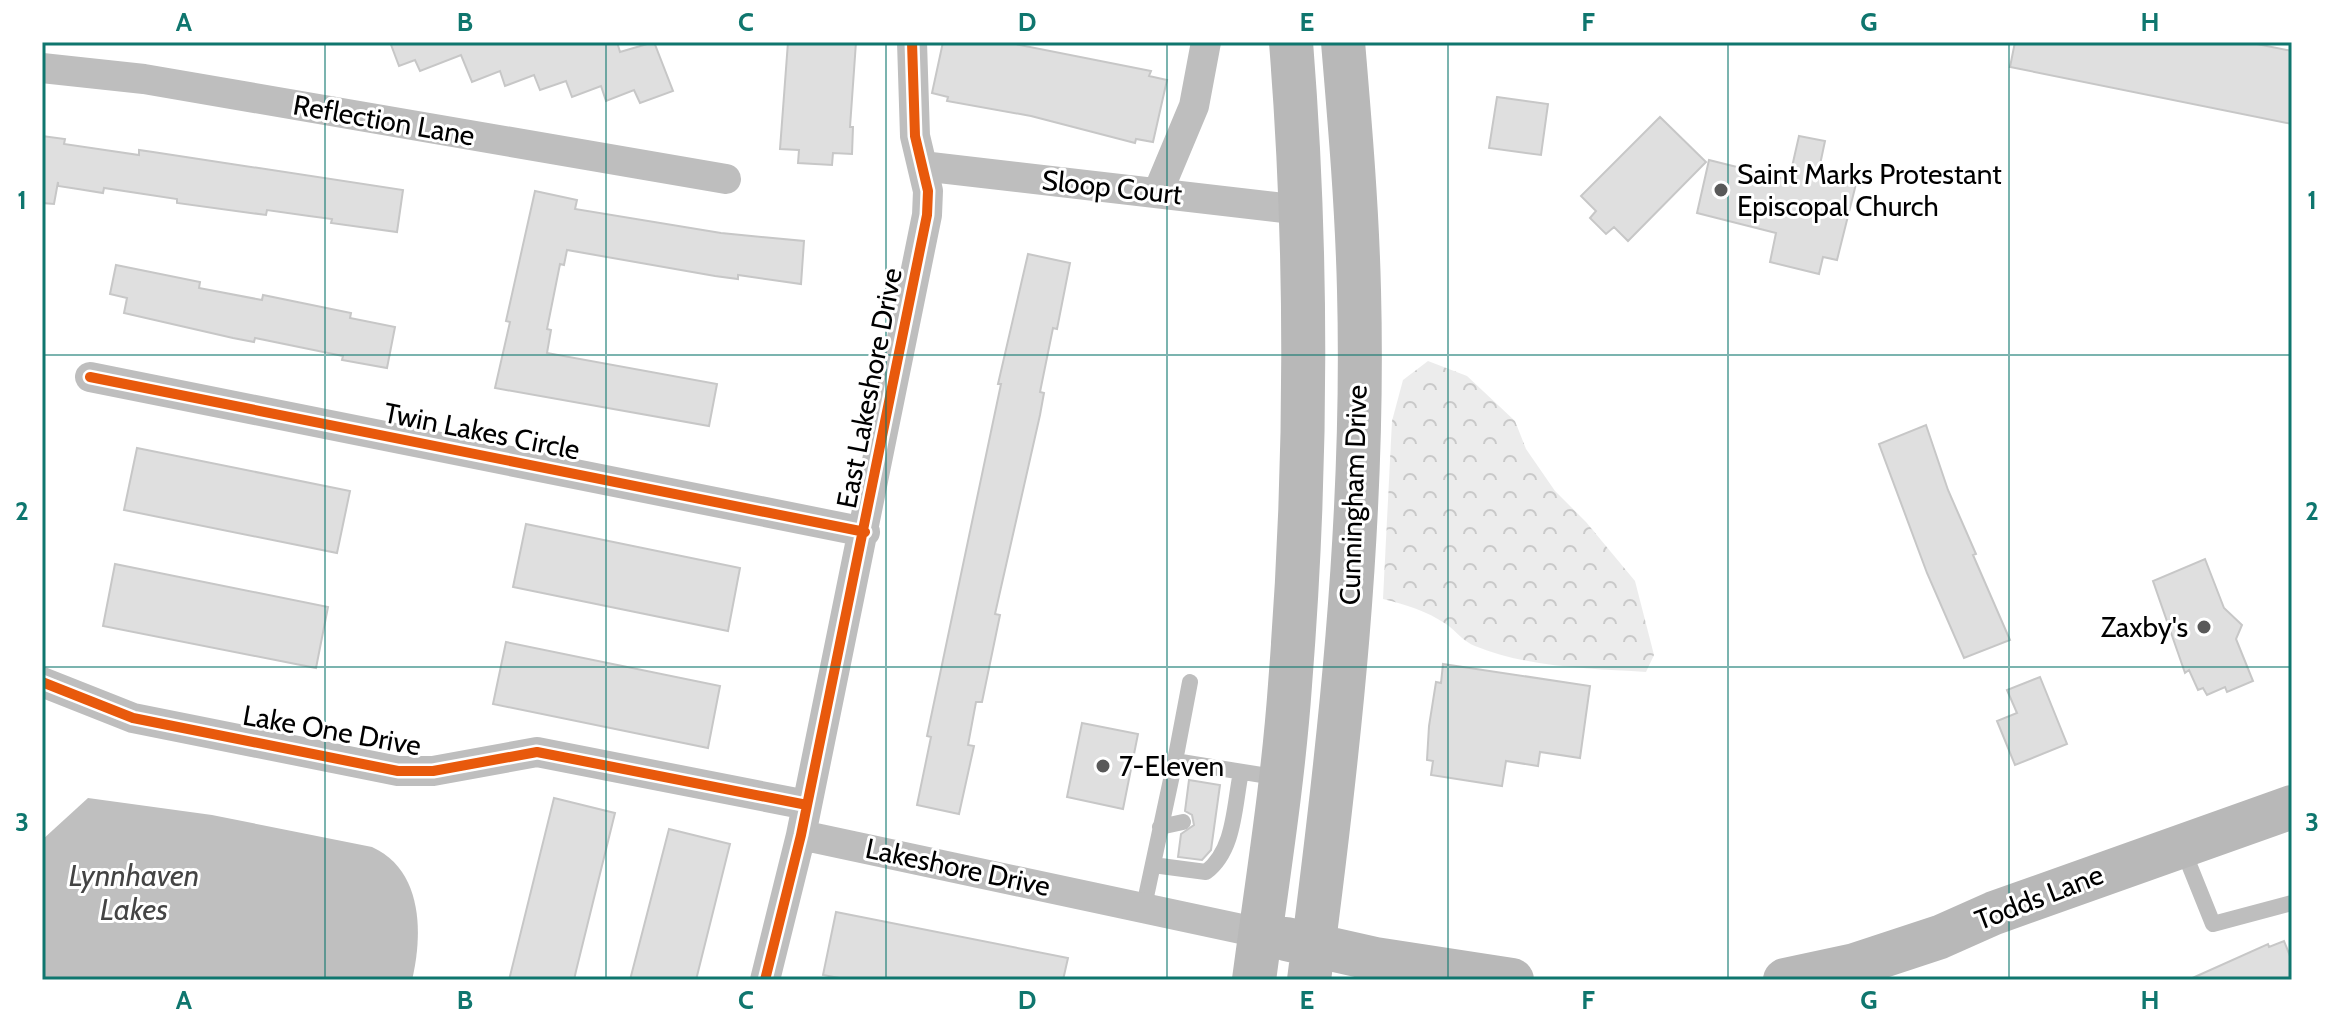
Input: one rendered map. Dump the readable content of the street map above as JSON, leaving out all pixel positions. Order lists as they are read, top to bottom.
{
  "streets": {
    "main road": ["Cunningham Drive", "Todds Lane"],
    "street": [
      "Reflection Lane",
      "Sloop Court",
      "East Lakeshore Drive",
      "Twin Lakes Circle",
      "Lake One Drive",
      "Lakeshore Drive"
    ]
  },
  "crossings": [
    ["Sloop Court", "East Lakeshore Drive"],
    ["Sloop Court", "Cunningham Drive"],
    ["East Lakeshore Drive", "Twin Lakes Circle"],
    ["East Lakeshore Drive", "Lake One Drive"],
    ["East Lakeshore Drive", "Lakeshore Drive"],
    ["Cunningham Drive", "Lakeshore Drive"]
  ],
  "water": ["Lynnhaven Lakes"],
  "places": ["Saint Marks Protestant Episcopal Church", "Zaxby's", "7-Eleven"],
  "grid": {
    "columns": [
      "A",
      "B",
      "C",
      "D",
      "E",
      "F",
      "G",
      "H"
    ],
    "rows": ["1", "2", "3"]
  }
}
